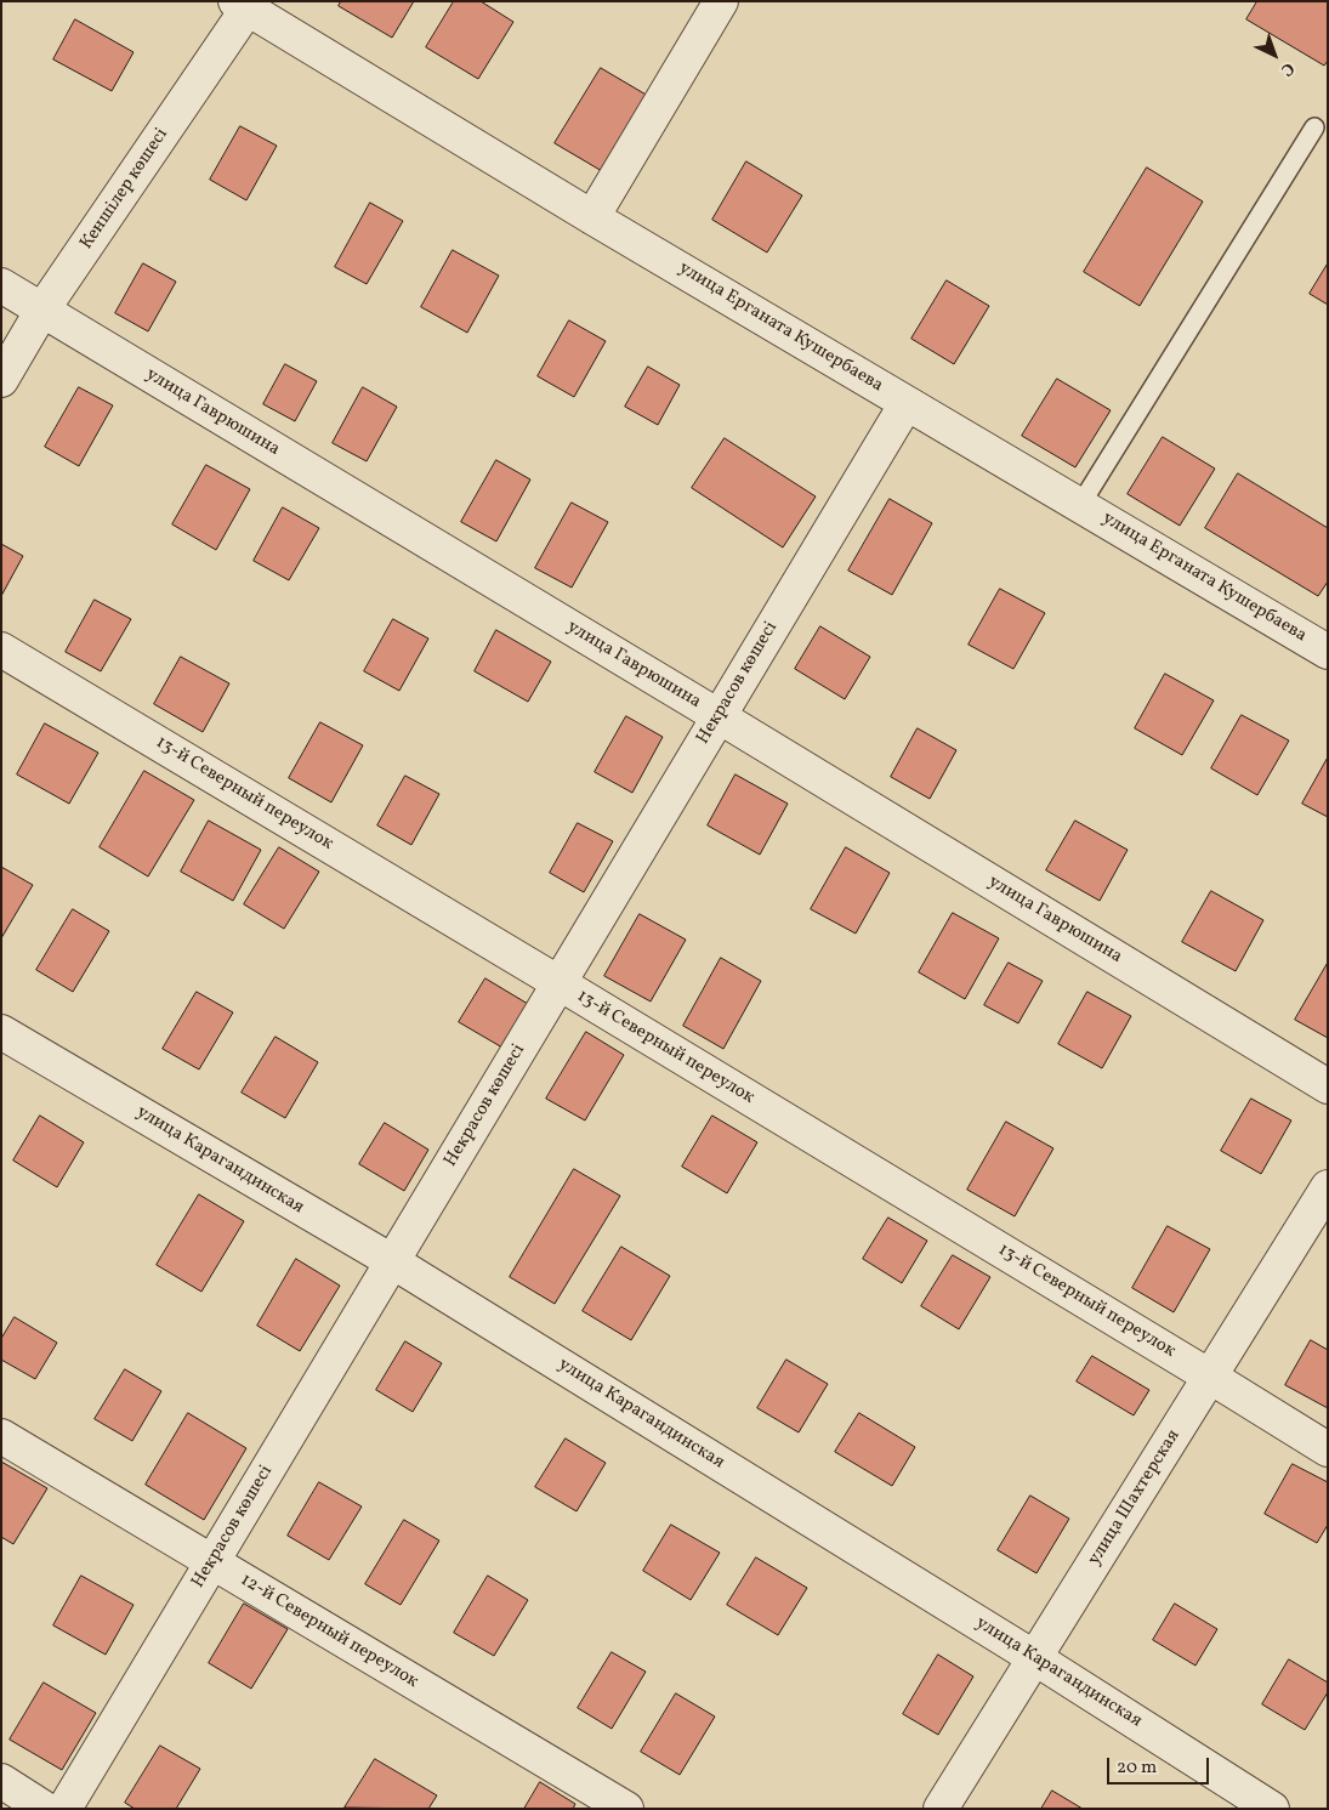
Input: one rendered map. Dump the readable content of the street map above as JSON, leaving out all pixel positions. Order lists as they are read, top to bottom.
{
  "streets": {
    "street": [
      "Кеншілер көшесі",
      "улица Ерганата Кушербаева",
      "улица Гаврюшина",
      "Некрасов көшесі",
      "13-й Северный переулок",
      "улица Карагандинская",
      "улица Шахтерская",
      "12-й Северный переулок"
    ]
  },
  "crossings": [
    ["Кеншілер көшесі", "улица Ерганата Кушербаева"],
    ["Кеншілер көшесі", "улица Гаврюшина"],
    ["улица Ерганата Кушербаева", "Некрасов көшесі"],
    ["улица Гаврюшина", "Некрасов көшесі"],
    ["Некрасов көшесі", "13-й Северный переулок"],
    ["Некрасов көшесі", "улица Карагандинская"],
    ["Некрасов көшесі", "12-й Северный переулок"],
    ["13-й Северный переулок", "улица Шахтерская"],
    ["улица Карагандинская", "улица Шахтерская"]
  ],
  "scale_bar": "20 m",
  "north": "bottom right"
}
